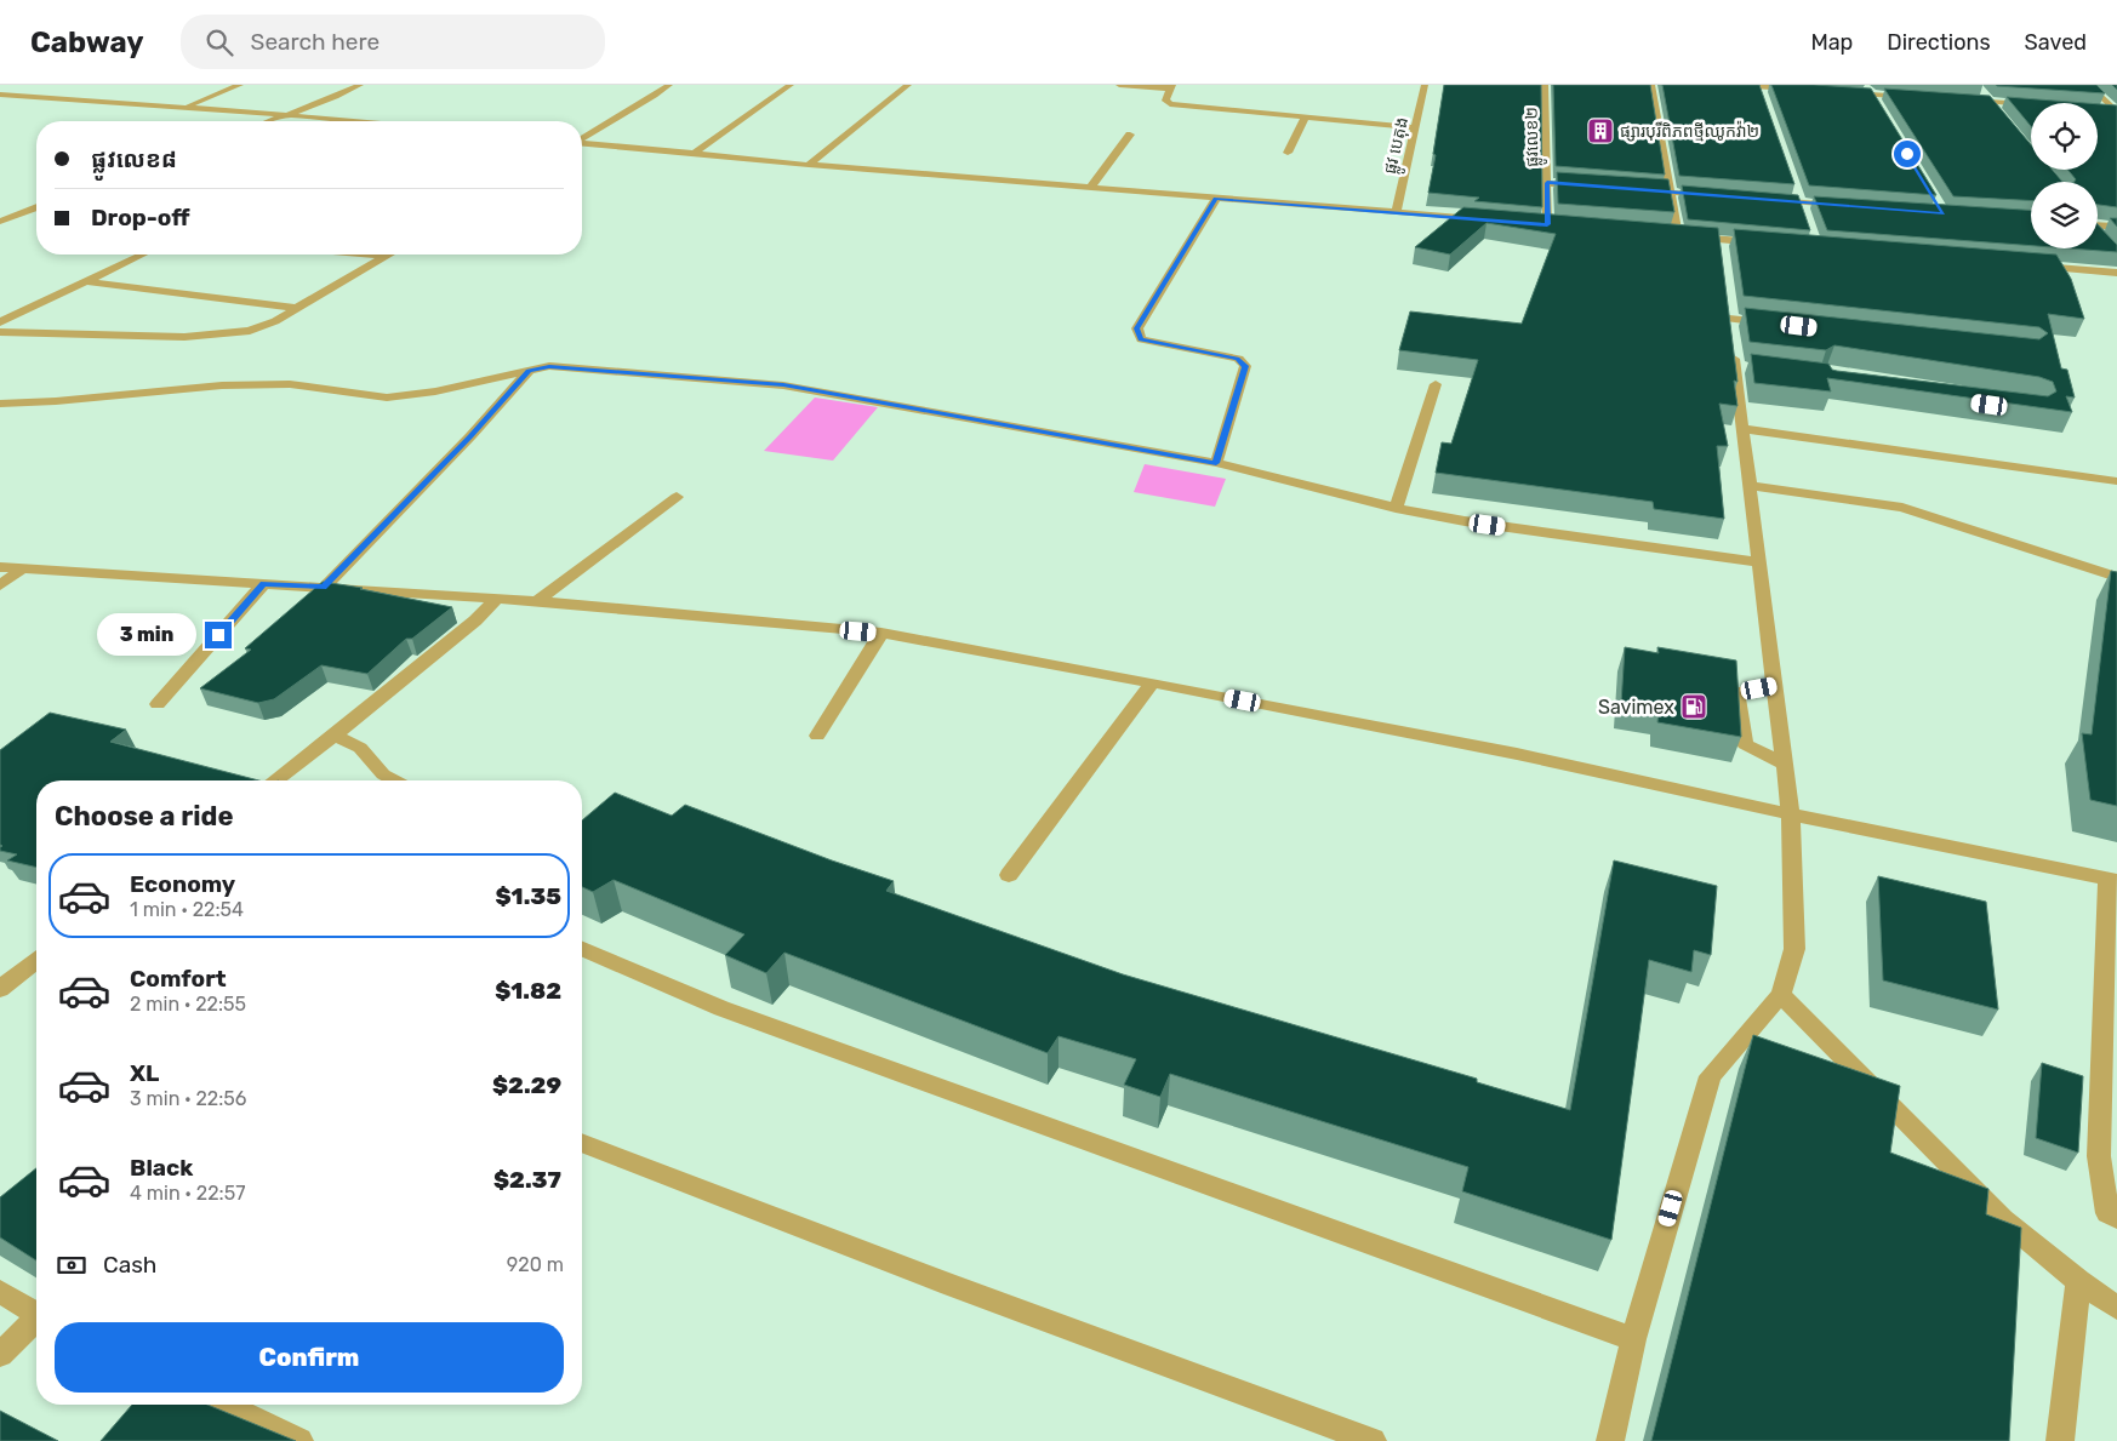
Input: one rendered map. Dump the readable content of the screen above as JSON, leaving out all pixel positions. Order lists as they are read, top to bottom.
{
  "streets": {
    "street": ["ផ្លូវលេខ២", "ផ្លូវ បេតុង"]
  },
  "places": {
    "building": ["ផ្សារបុរីពិភពថ្មីឈូកវ៉ា២"],
    "fuel station": ["Savimex"]
  },
  "page": {
    "header": "Cabway",
    "search": "Search here",
    "nav": ["Map", "Directions", "Saved"],
    "banner": ["ផ្លូវលេខ៨", "Drop-off"],
    "bubble": "3 min",
    "heading": "Choose a ride",
    "list": [
      {
        "name": "Economy",
        "note": "1 min · 22:54",
        "value": "$1.35"
      },
      {
        "name": "Comfort",
        "note": "2 min · 22:55",
        "value": "$1.82"
      },
      {
        "name": "XL",
        "note": "3 min · 22:56",
        "value": "$2.29"
      },
      {
        "name": "Black",
        "note": "4 min · 22:57",
        "value": "$2.37"
      }
    ],
    "pay": ["Cash", "920 m"],
    "buttons": "Confirm"
  }
}
